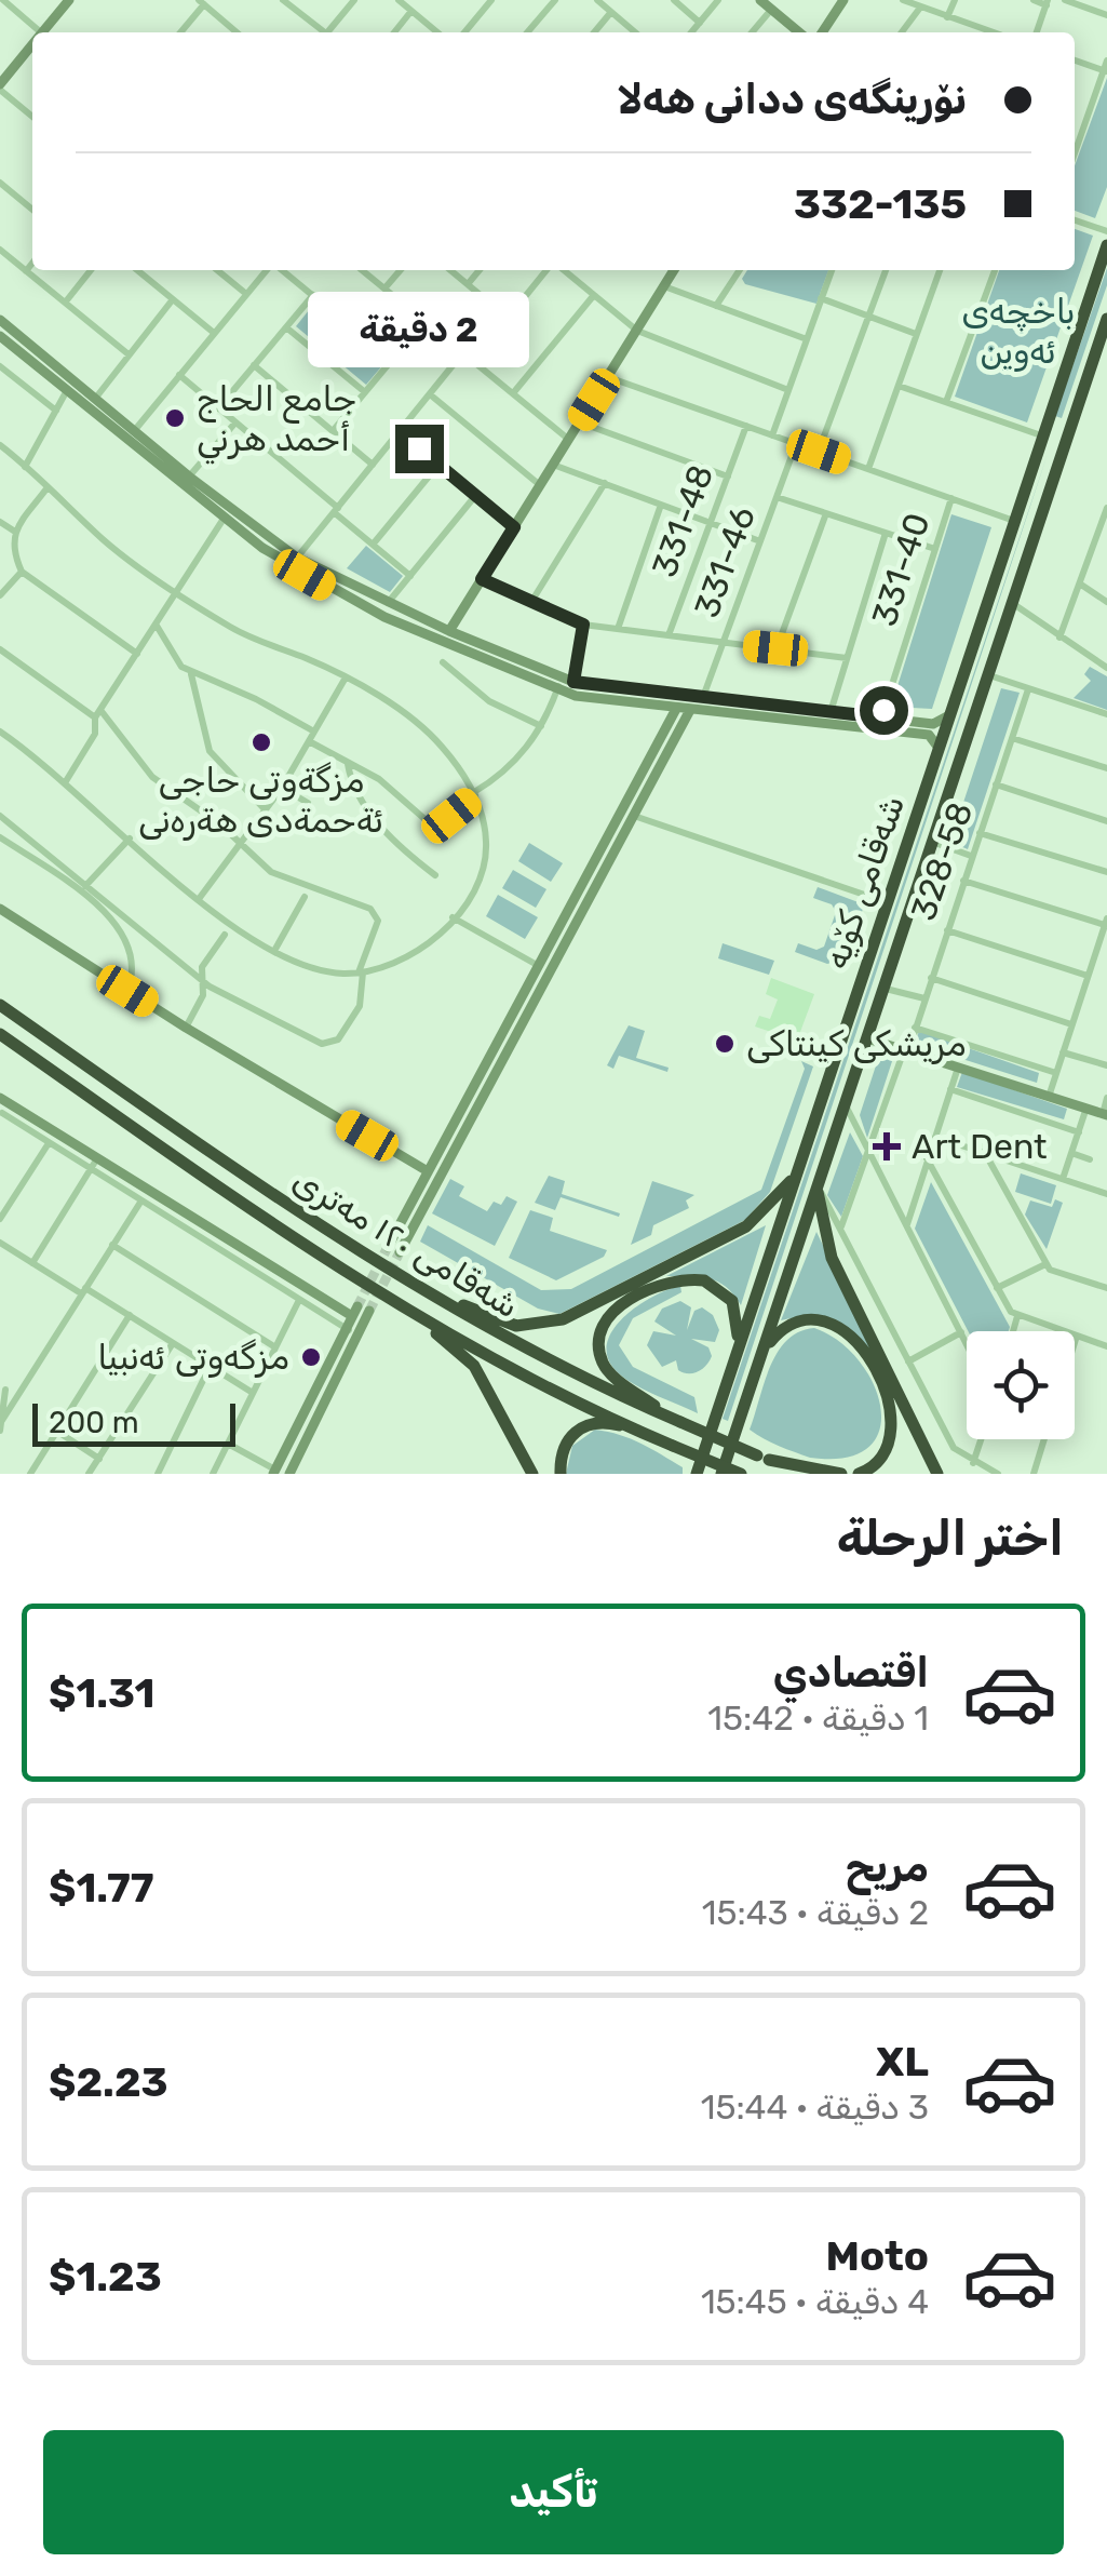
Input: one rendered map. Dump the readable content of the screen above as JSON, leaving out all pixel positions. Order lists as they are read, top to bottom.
{
  "streets": {
    "highway": ["شەقامی کۆیە", "شەقامی ١٢٠ مەتری"],
    "street": [
      "331-48",
      "331-46",
      "331-40",
      "328-58"
    ]
  },
  "parks": ["باخچەی ئەوین"],
  "places": {
    "other": [
      "جامع الحاج أحمد هرني",
      "مزگةوتی حاجی ئةحمةدی هةرەنی",
      "مریشکی کینتاکی",
      "مزگەوتی ئەنبیا"
    ],
    "health": ["Art Dent"]
  },
  "scale_bar": "200 m",
  "page": {
    "banner": ["نۆرینگەی ددانی هەلا", "332-135"],
    "bubble": "2 دقيقة",
    "scale": "200 m",
    "heading": "اختر الرحلة",
    "list": [
      {
        "name": "اقتصادي",
        "note": "1 دقيقة · 15:42",
        "value": "$1.31"
      },
      {
        "name": "مريح",
        "note": "2 دقيقة · 15:43",
        "value": "$1.77"
      },
      {
        "name": "XL",
        "note": "3 دقيقة · 15:44",
        "value": "$2.23"
      },
      {
        "name": "Moto",
        "note": "4 دقيقة · 15:45",
        "value": "$1.23"
      }
    ],
    "buttons": "تأكيد"
  }
}
